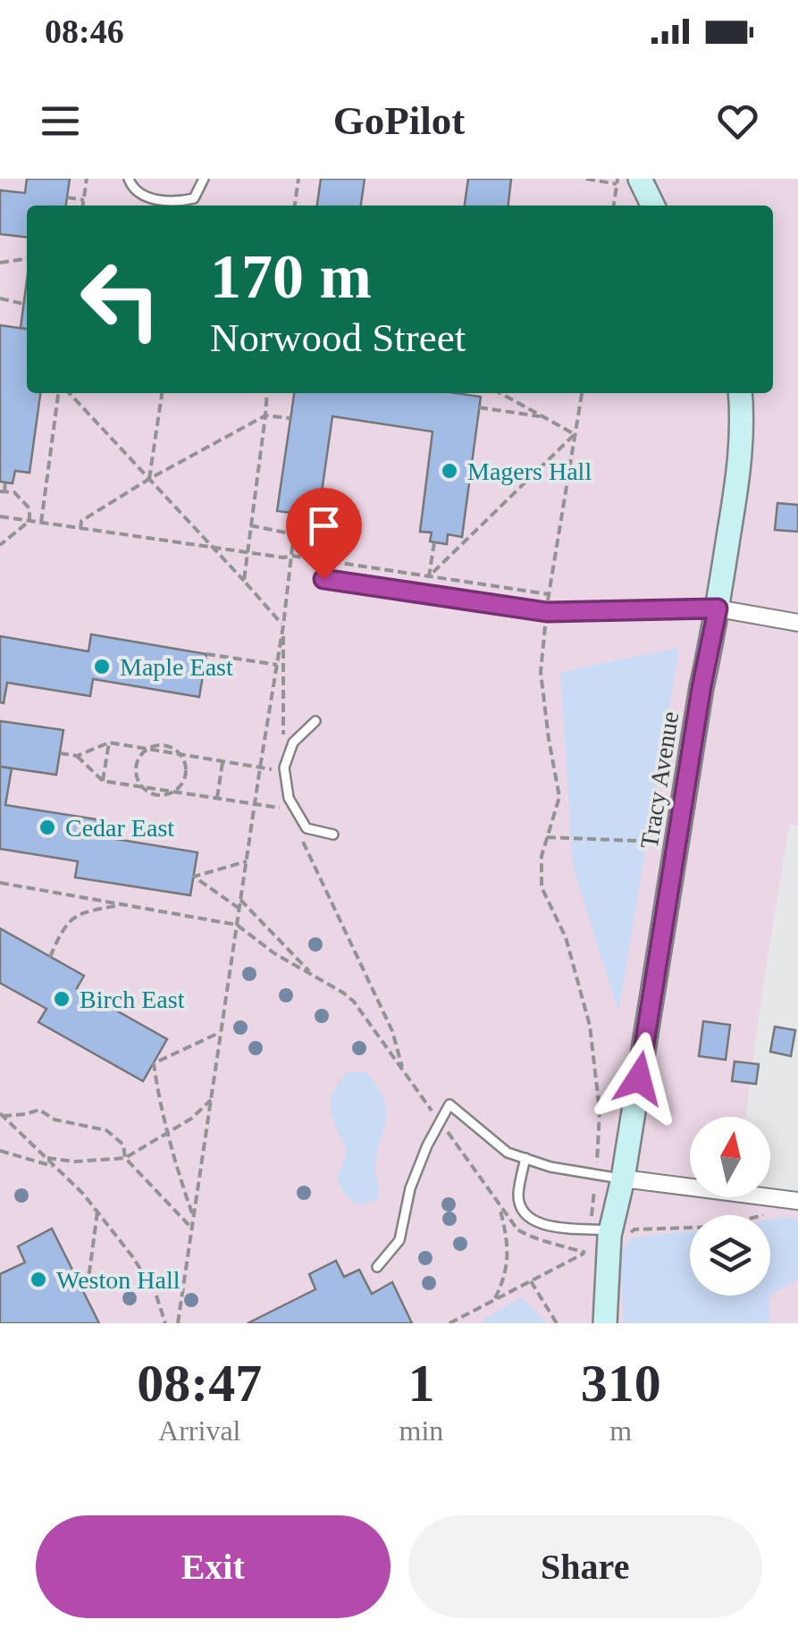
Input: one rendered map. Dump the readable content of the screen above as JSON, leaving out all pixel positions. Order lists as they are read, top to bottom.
{
  "streets": {
    "street": ["Tracy Avenue"]
  },
  "places": [
    "Magers Hall",
    "Maple East",
    "Cedar East",
    "Birch East",
    "Weston Hall"
  ],
  "north": "top",
  "page": {
    "status": "08:46",
    "header": "GoPilot",
    "turn": ["170 m", "Norwood Street"],
    "eta": [
      "08:47",
      "Arrival",
      "1",
      "min",
      "310",
      "m"
    ],
    "buttons": ["Exit", "Share"]
  }
}
